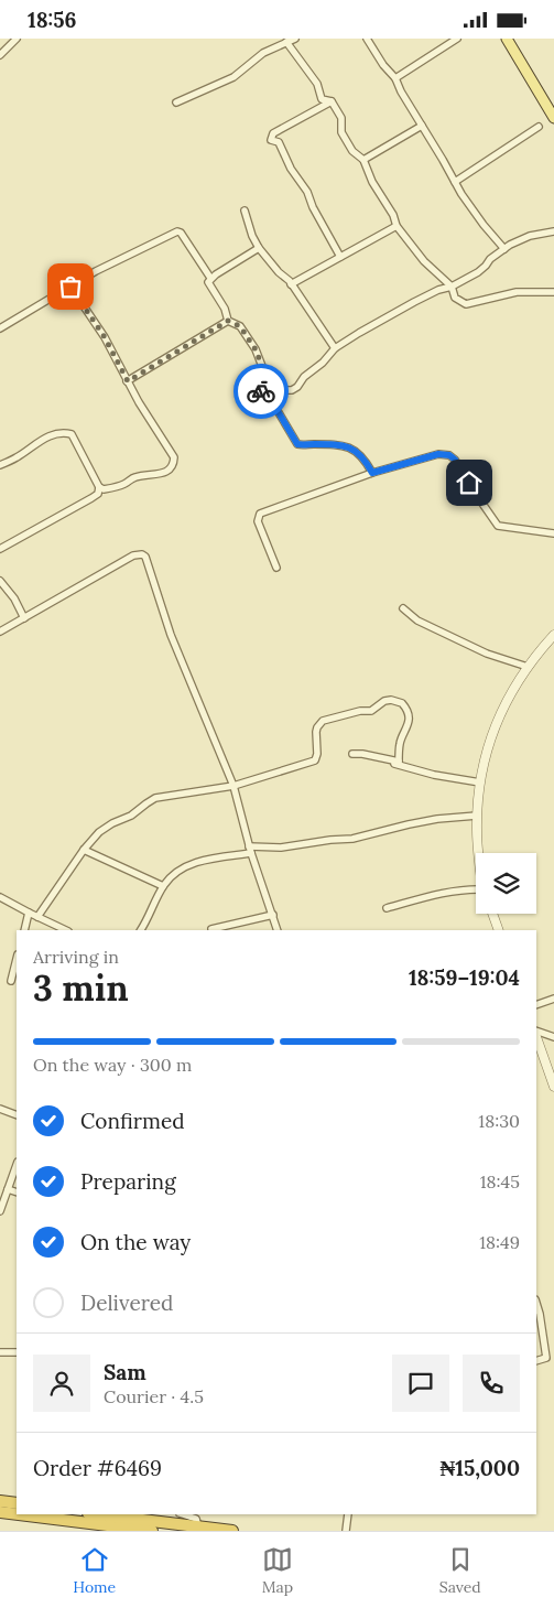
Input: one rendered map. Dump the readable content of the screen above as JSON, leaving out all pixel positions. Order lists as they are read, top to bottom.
{
  "page": {
    "status": "18:56",
    "heading": ["3 min", "Arriving in", "18:59–19:04"],
    "panel": [
      "Sam",
      "Courier · 4.5",
      "Order #6469",
      "₦15,000"
    ],
    "bar": "On the way · 300 m",
    "list": [
      ["Confirmed", "18:30"],
      ["Preparing", "18:45"],
      ["On the way", "18:49"],
      "Delivered"
    ],
    "tabs": ["Home", "Map", "Saved"]
  }
}
